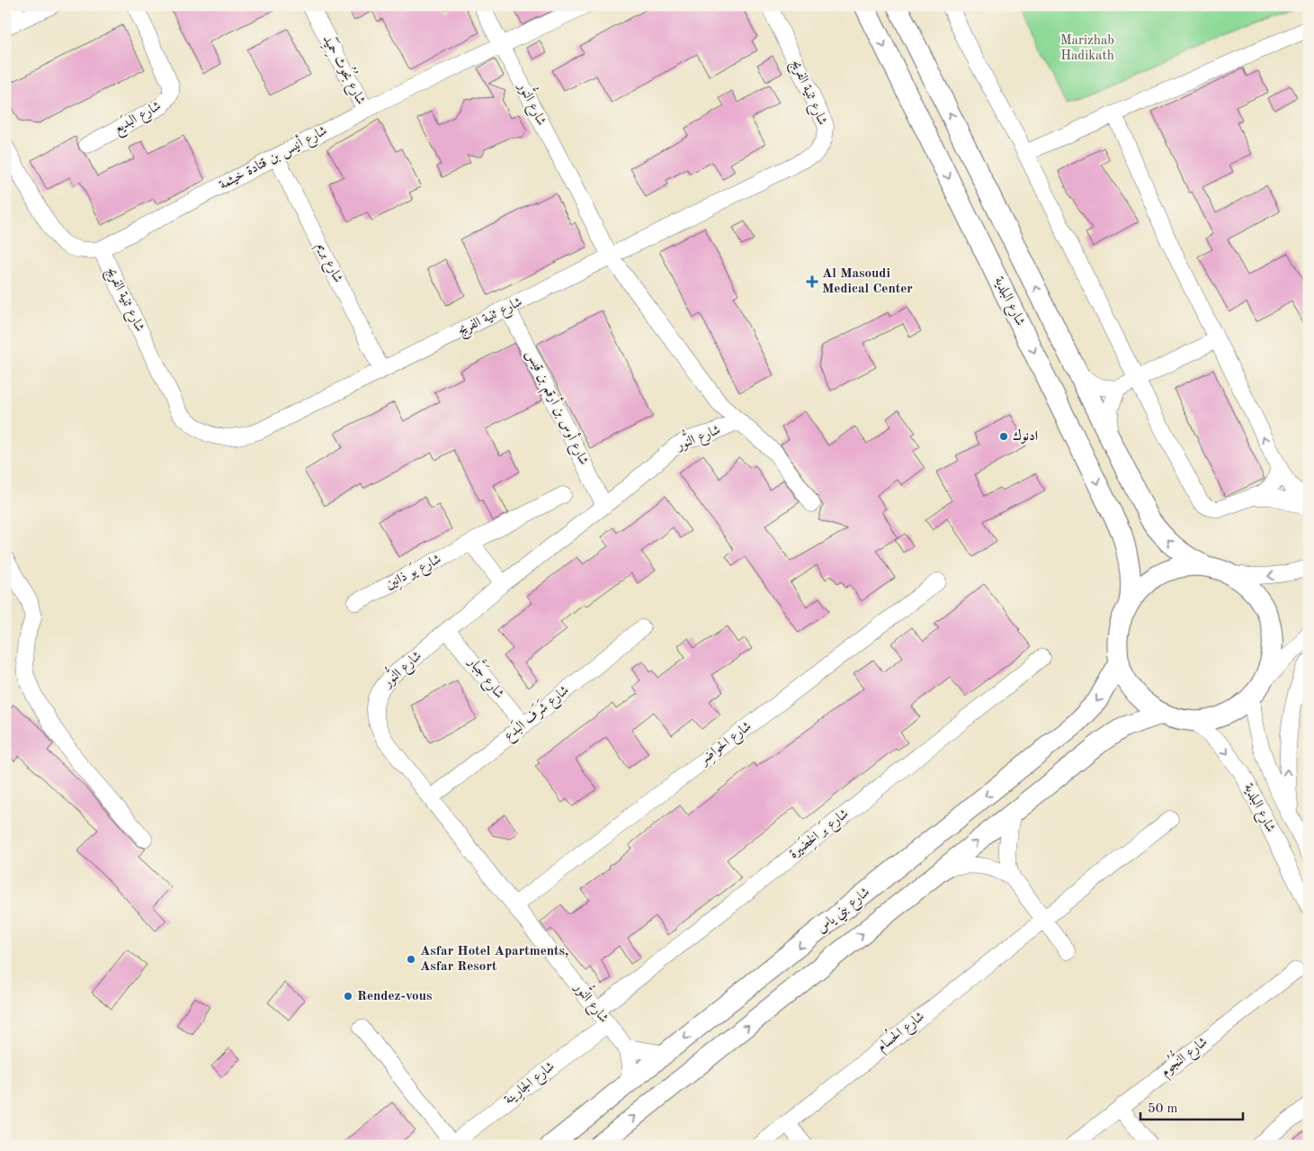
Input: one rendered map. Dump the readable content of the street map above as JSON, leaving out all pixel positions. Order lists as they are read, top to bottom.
{
  "streets": {
    "main road": ["شارع البلدية", "شارع بني ياس"],
    "street": [
      "شارع بُحُوث حِمَيِّد",
      "شارع ثنية الفريج",
      "شارع النُّور",
      "شارع البدَيع",
      "شارع أنيس بن قتادة خيثمة",
      "شارع بريم",
      "شارع أوس بن أرقم بن قيس",
      "شارع يَو ذانِين",
      "شارع جَبَّار",
      "شارع شَرَف البَدع",
      "شارع الحواضِر",
      "شارع بَر الخِضَيرة",
      "شارع الحُسام",
      "شارع النُّجُوم",
      "شارع الجارِينة"
    ]
  },
  "crossings": [
    ["شارع بُحُوث حِمَيِّد", "شارع أنيس بن قتادة خيثمة"],
    ["شارع ثنية الفريج", "شارع النُّور"],
    ["شارع ثنية الفريج", "شارع أنيس بن قتادة خيثمة"],
    ["شارع ثنية الفريج", "شارع بريم"],
    ["شارع ثنية الفريج", "شارع أوس بن أرقم بن قيس"],
    ["شارع النُّور", "شارع أنيس بن قتادة خيثمة"],
    ["شارع النُّور", "شارع أوس بن أرقم بن قيس"],
    ["شارع النُّور", "شارع جَبَّار"],
    ["شارع النُّور", "شارع شَرَف البَدع"],
    ["شارع النُّور", "شارع الحواضِر"],
    ["شارع النُّور", "شارع بَر الخِضَيرة"],
    ["شارع النُّور", "شارع الجارِينة"],
    ["شارع أنيس بن قتادة خيثمة", "شارع بريم"],
    ["شارع البلدية", "شارع بني ياس"],
    ["شارع جَبَّار", "شارع شَرَف البَدع"]
  ],
  "parks": ["Marizhab Hadikath"],
  "places": {
    "health": ["Al Masoudi Medical Center"],
    "other": ["ادنوك", "Asfar Hotel Apartments, Asfar Resort", "Rendez-vous"]
  },
  "scale_bar": "50 m"
}
